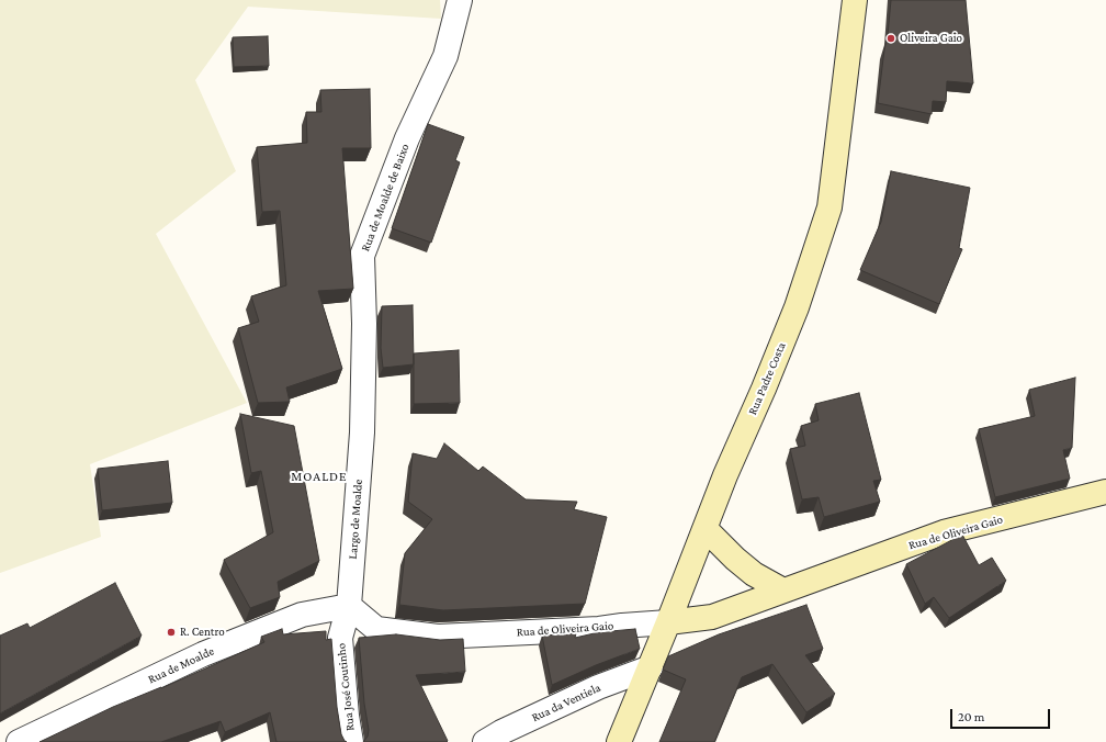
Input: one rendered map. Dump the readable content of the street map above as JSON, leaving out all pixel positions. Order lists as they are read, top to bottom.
{
  "streets": {
    "street": [
      "Rua de Moalde de Baixo",
      "Rua Padre Costa",
      "Largo de Moalde",
      "Rua de Oliveira Gaio",
      "Rua de Moalde",
      "Rua José Coutinho",
      "Rua da Ventiela"
    ]
  },
  "crossings": [
    ["Rua de Moalde de Baixo", "Largo de Moalde"],
    ["Rua Padre Costa", "Rua de Oliveira Gaio"],
    ["Rua Padre Costa", "Rua da Ventiela"],
    ["Largo de Moalde", "Rua de Oliveira Gaio"],
    ["Largo de Moalde", "Rua de Moalde"],
    ["Largo de Moalde", "Rua José Coutinho"],
    ["Rua de Oliveira Gaio", "Rua de Moalde"],
    ["Rua de Oliveira Gaio", "Rua José Coutinho"],
    ["Rua de Moalde", "Rua José Coutinho"]
  ],
  "districts": ["MOALDE"],
  "places": ["Oliveira Gaio", "R. Centro"],
  "scale_bar": "20 m"
}
